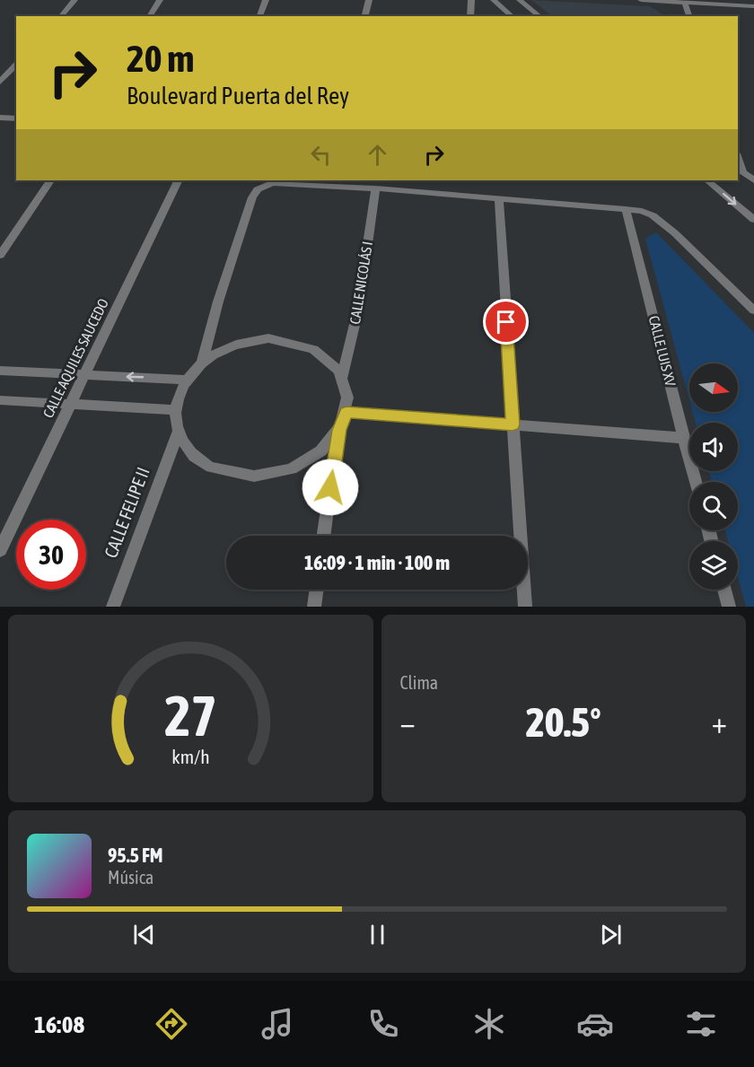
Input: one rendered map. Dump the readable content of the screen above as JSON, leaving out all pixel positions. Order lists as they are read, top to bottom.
{
  "streets": {
    "street": [
      "CALLE NICOLÁS I",
      "CALLE LUIS XV",
      "CALLE AQUILES SAUCEDO",
      "CALLE FELIPE II"
    ]
  },
  "crossings": [
    ["CALLE NICOLÁS I", "CALLE FELIPE II"]
  ],
  "north": "right",
  "page": {
    "turn": ["20 m", "Boulevard Puerta del Rey"],
    "limit": "30",
    "trip": "16:09 · 1 min · 100 m",
    "tile": "Clima",
    "heat": ["−", "20.5°", "+"],
    "song": ["95.5 FM", "Música"],
    "tabs": "16:08",
    "gauge": ["27", "km/h"]
  }
}
